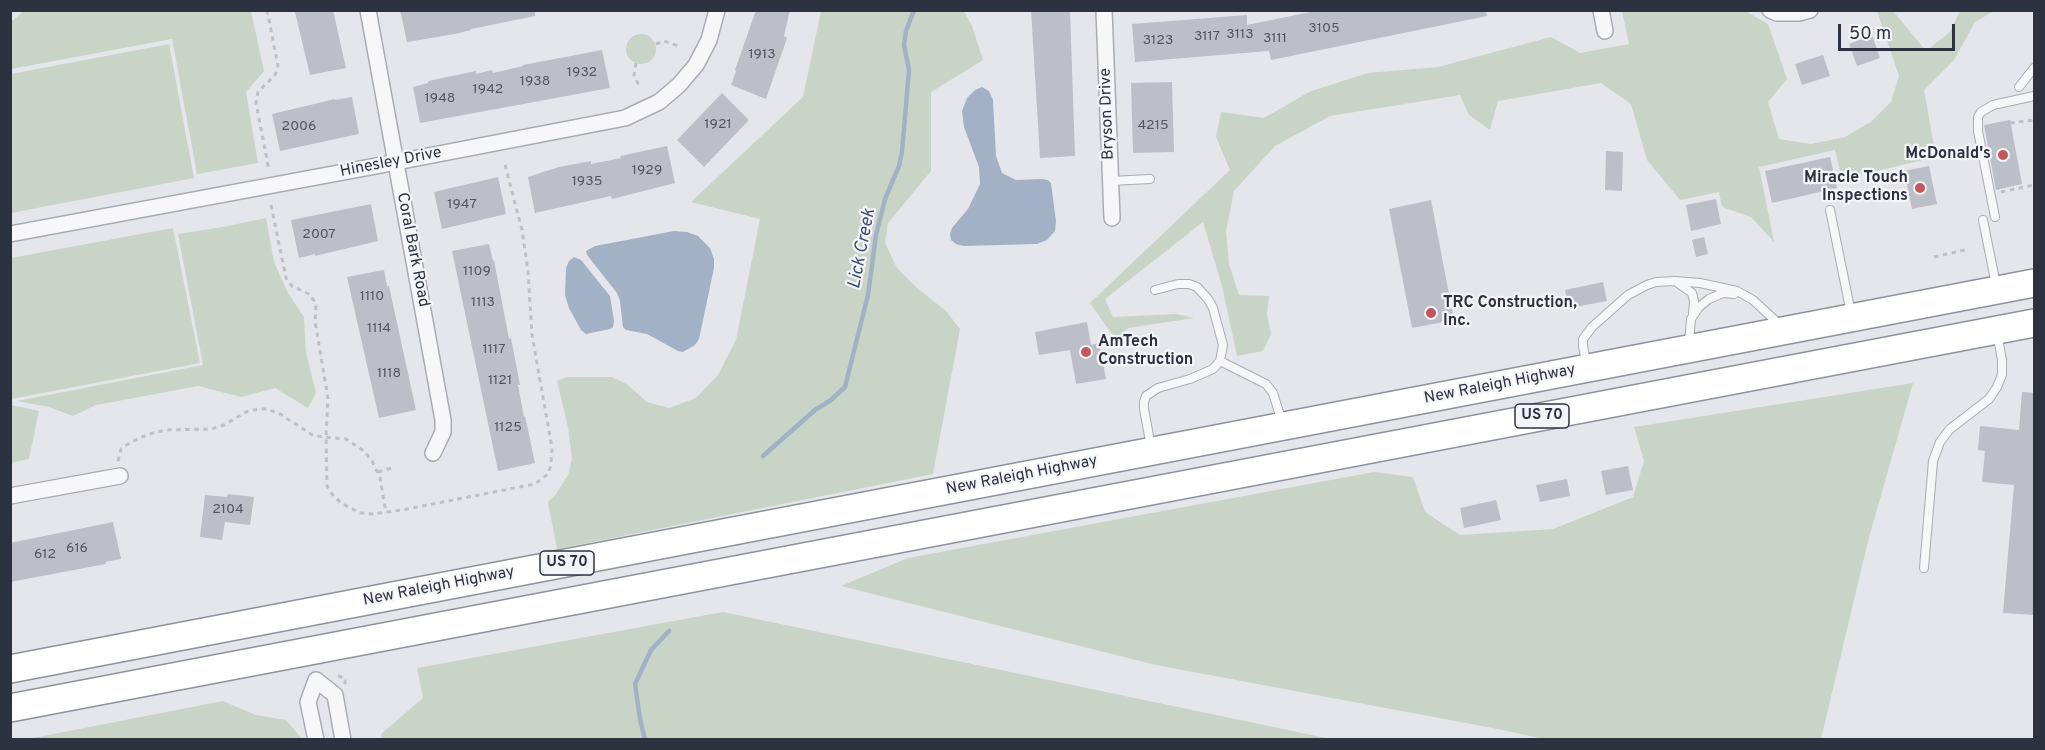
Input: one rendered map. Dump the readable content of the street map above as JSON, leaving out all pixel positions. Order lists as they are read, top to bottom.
{
  "streets": {
    "highway": ["New Raleigh Highway", "US 70"],
    "street": ["Bryson Drive", "Hinesley Drive", "Coral Bark Road"]
  },
  "crossings": [
    ["Hinesley Drive", "Coral Bark Road"]
  ],
  "water": ["Lick Creek"],
  "places": [
    "McDonald's",
    "Miracle Touch Inspections",
    "TRC Construction, Inc.",
    "AmTech Construction"
  ],
  "house_numbers": [
    "3105",
    "3113",
    "3117",
    "3111",
    "3123",
    "1913",
    "1932",
    "1938",
    "1942",
    "1948",
    "1921",
    "4215",
    "2006",
    "1929",
    "1935",
    "1947",
    "2007",
    "1109",
    "1110",
    "1113",
    "1114",
    "1117",
    "1118",
    "1121",
    "1125",
    "2104",
    "616",
    "612"
  ],
  "scale_bar": "50 m"
}
